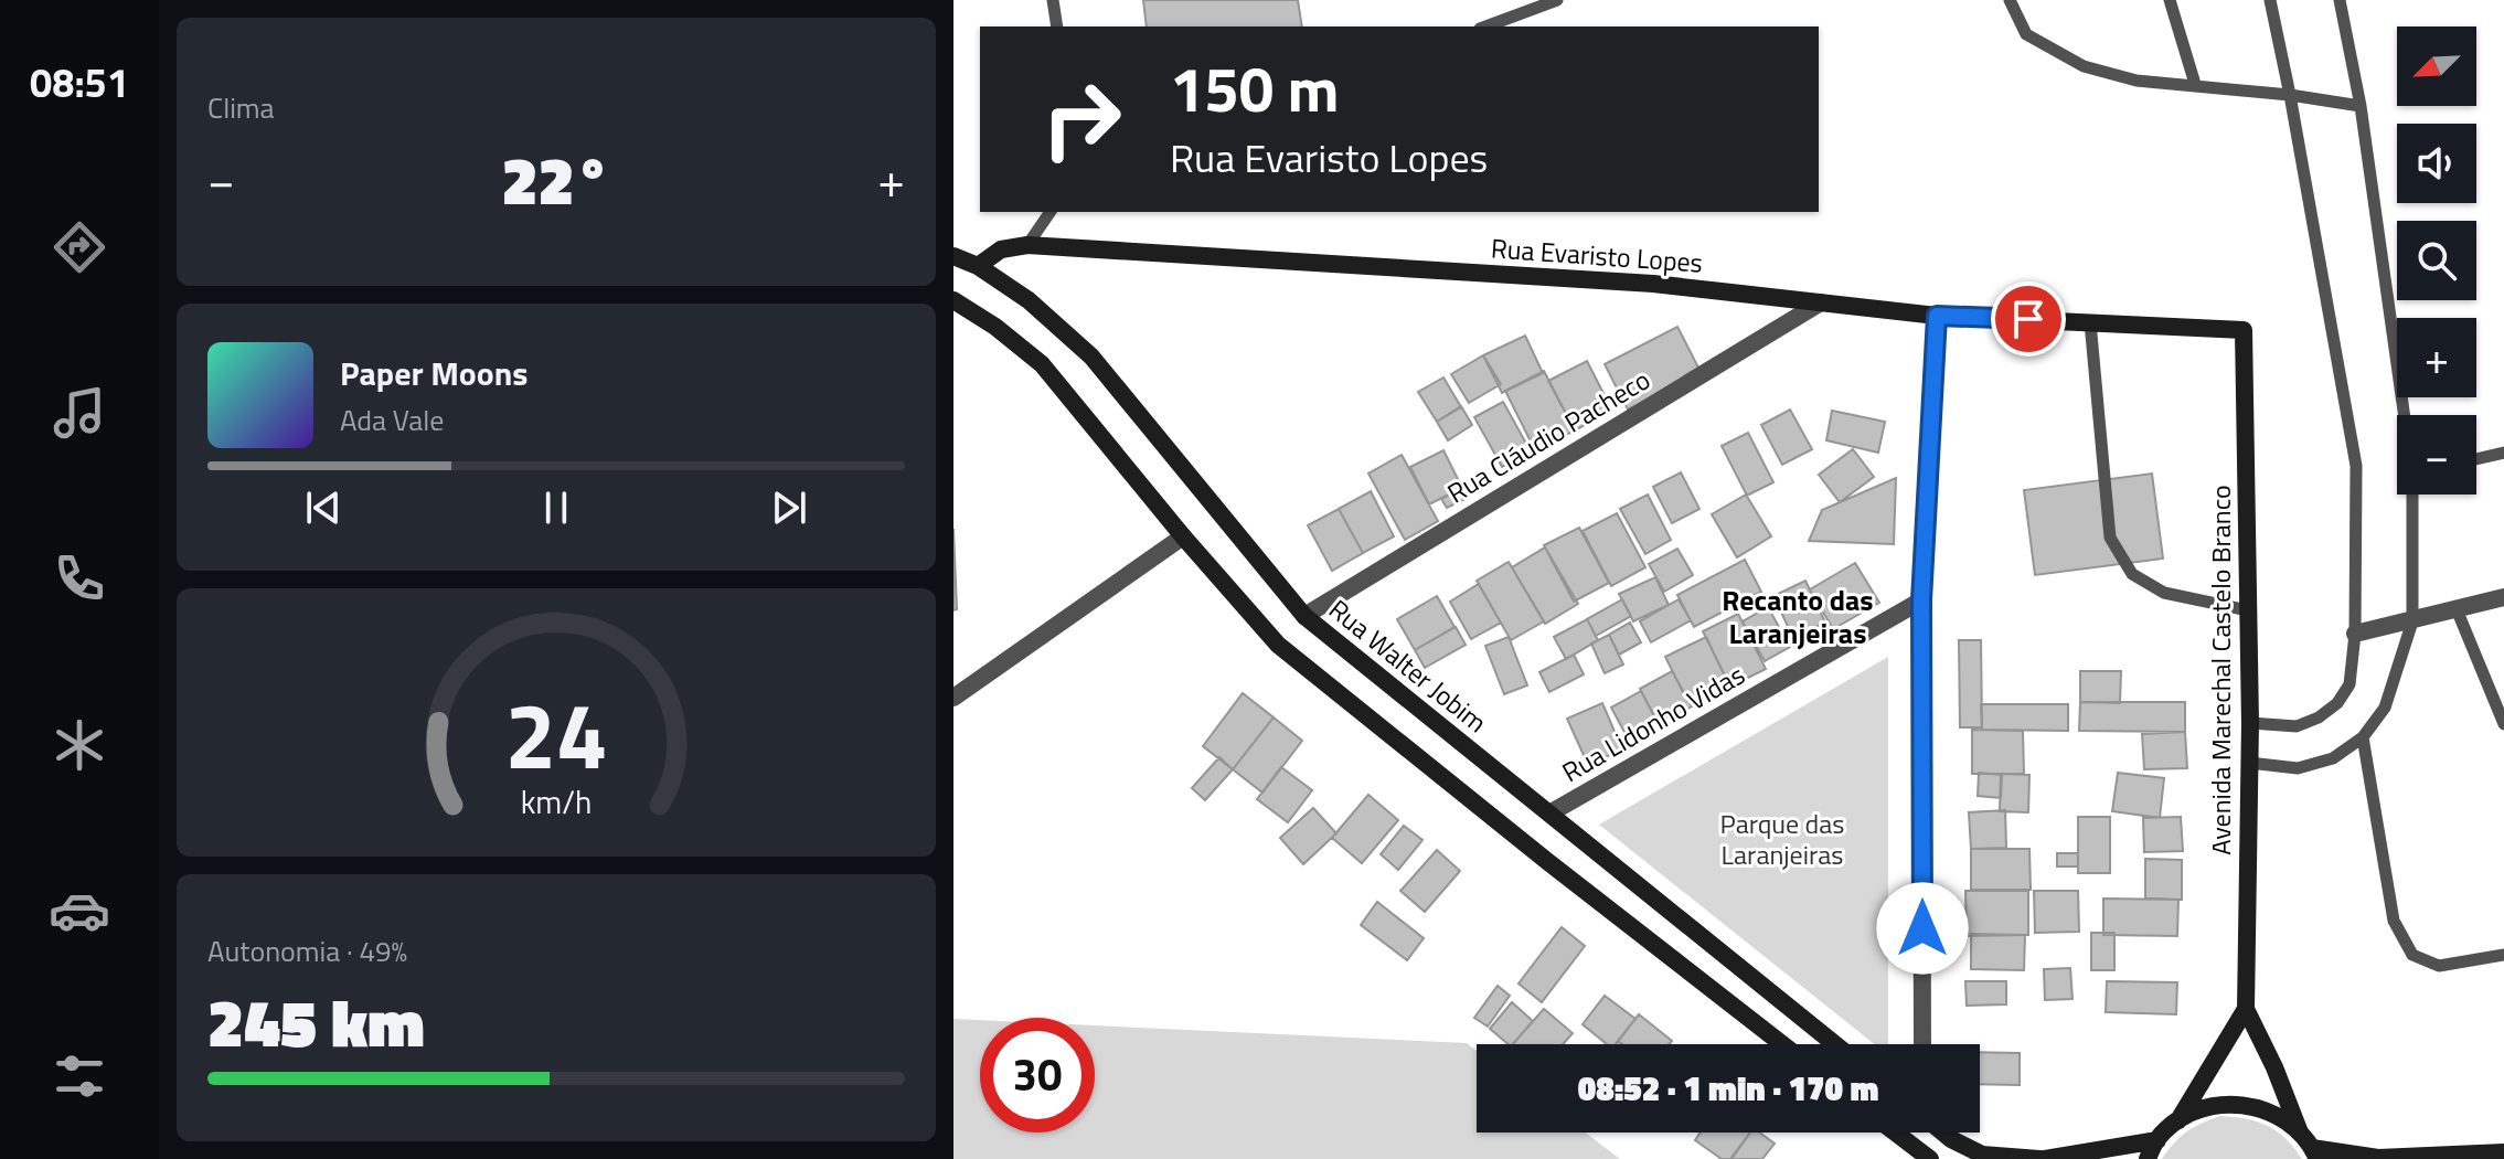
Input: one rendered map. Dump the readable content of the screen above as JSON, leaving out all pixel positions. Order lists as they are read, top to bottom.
{
  "streets": {
    "main road": ["Rua Evaristo Lopes", "Rua Walter Jobim", "Avenida Marechal Castelo Branco"],
    "street": ["Rua Cláudio Pacheco", "Rua Lidonho Vidas"]
  },
  "crossings": [
    ["Rua Evaristo Lopes", "Rua Cláudio Pacheco"],
    ["Rua Evaristo Lopes", "Rua Walter Jobim"],
    ["Rua Evaristo Lopes", "Avenida Marechal Castelo Branco"],
    ["Rua Cláudio Pacheco", "Rua Walter Jobim"],
    ["Rua Walter Jobim", "Rua Lidonho Vidas"]
  ],
  "districts": ["Recanto das Laranjeiras"],
  "parks": ["Parque das Laranjeiras"],
  "north": "bottom left",
  "page": {
    "tabs": "08:51",
    "tile": [
      "Clima",
      ["Autonomia · 49%", "245 km"]
    ],
    "map_buttons": ["+", "−"],
    "turn": ["150 m", "Rua Evaristo Lopes"],
    "heat": ["−", "22°", "+"],
    "song": ["Paper Moons", "Ada Vale"],
    "limit": "30",
    "trip": "08:52 · 1 min · 170 m",
    "gauge": ["24", "km/h"]
  }
}
